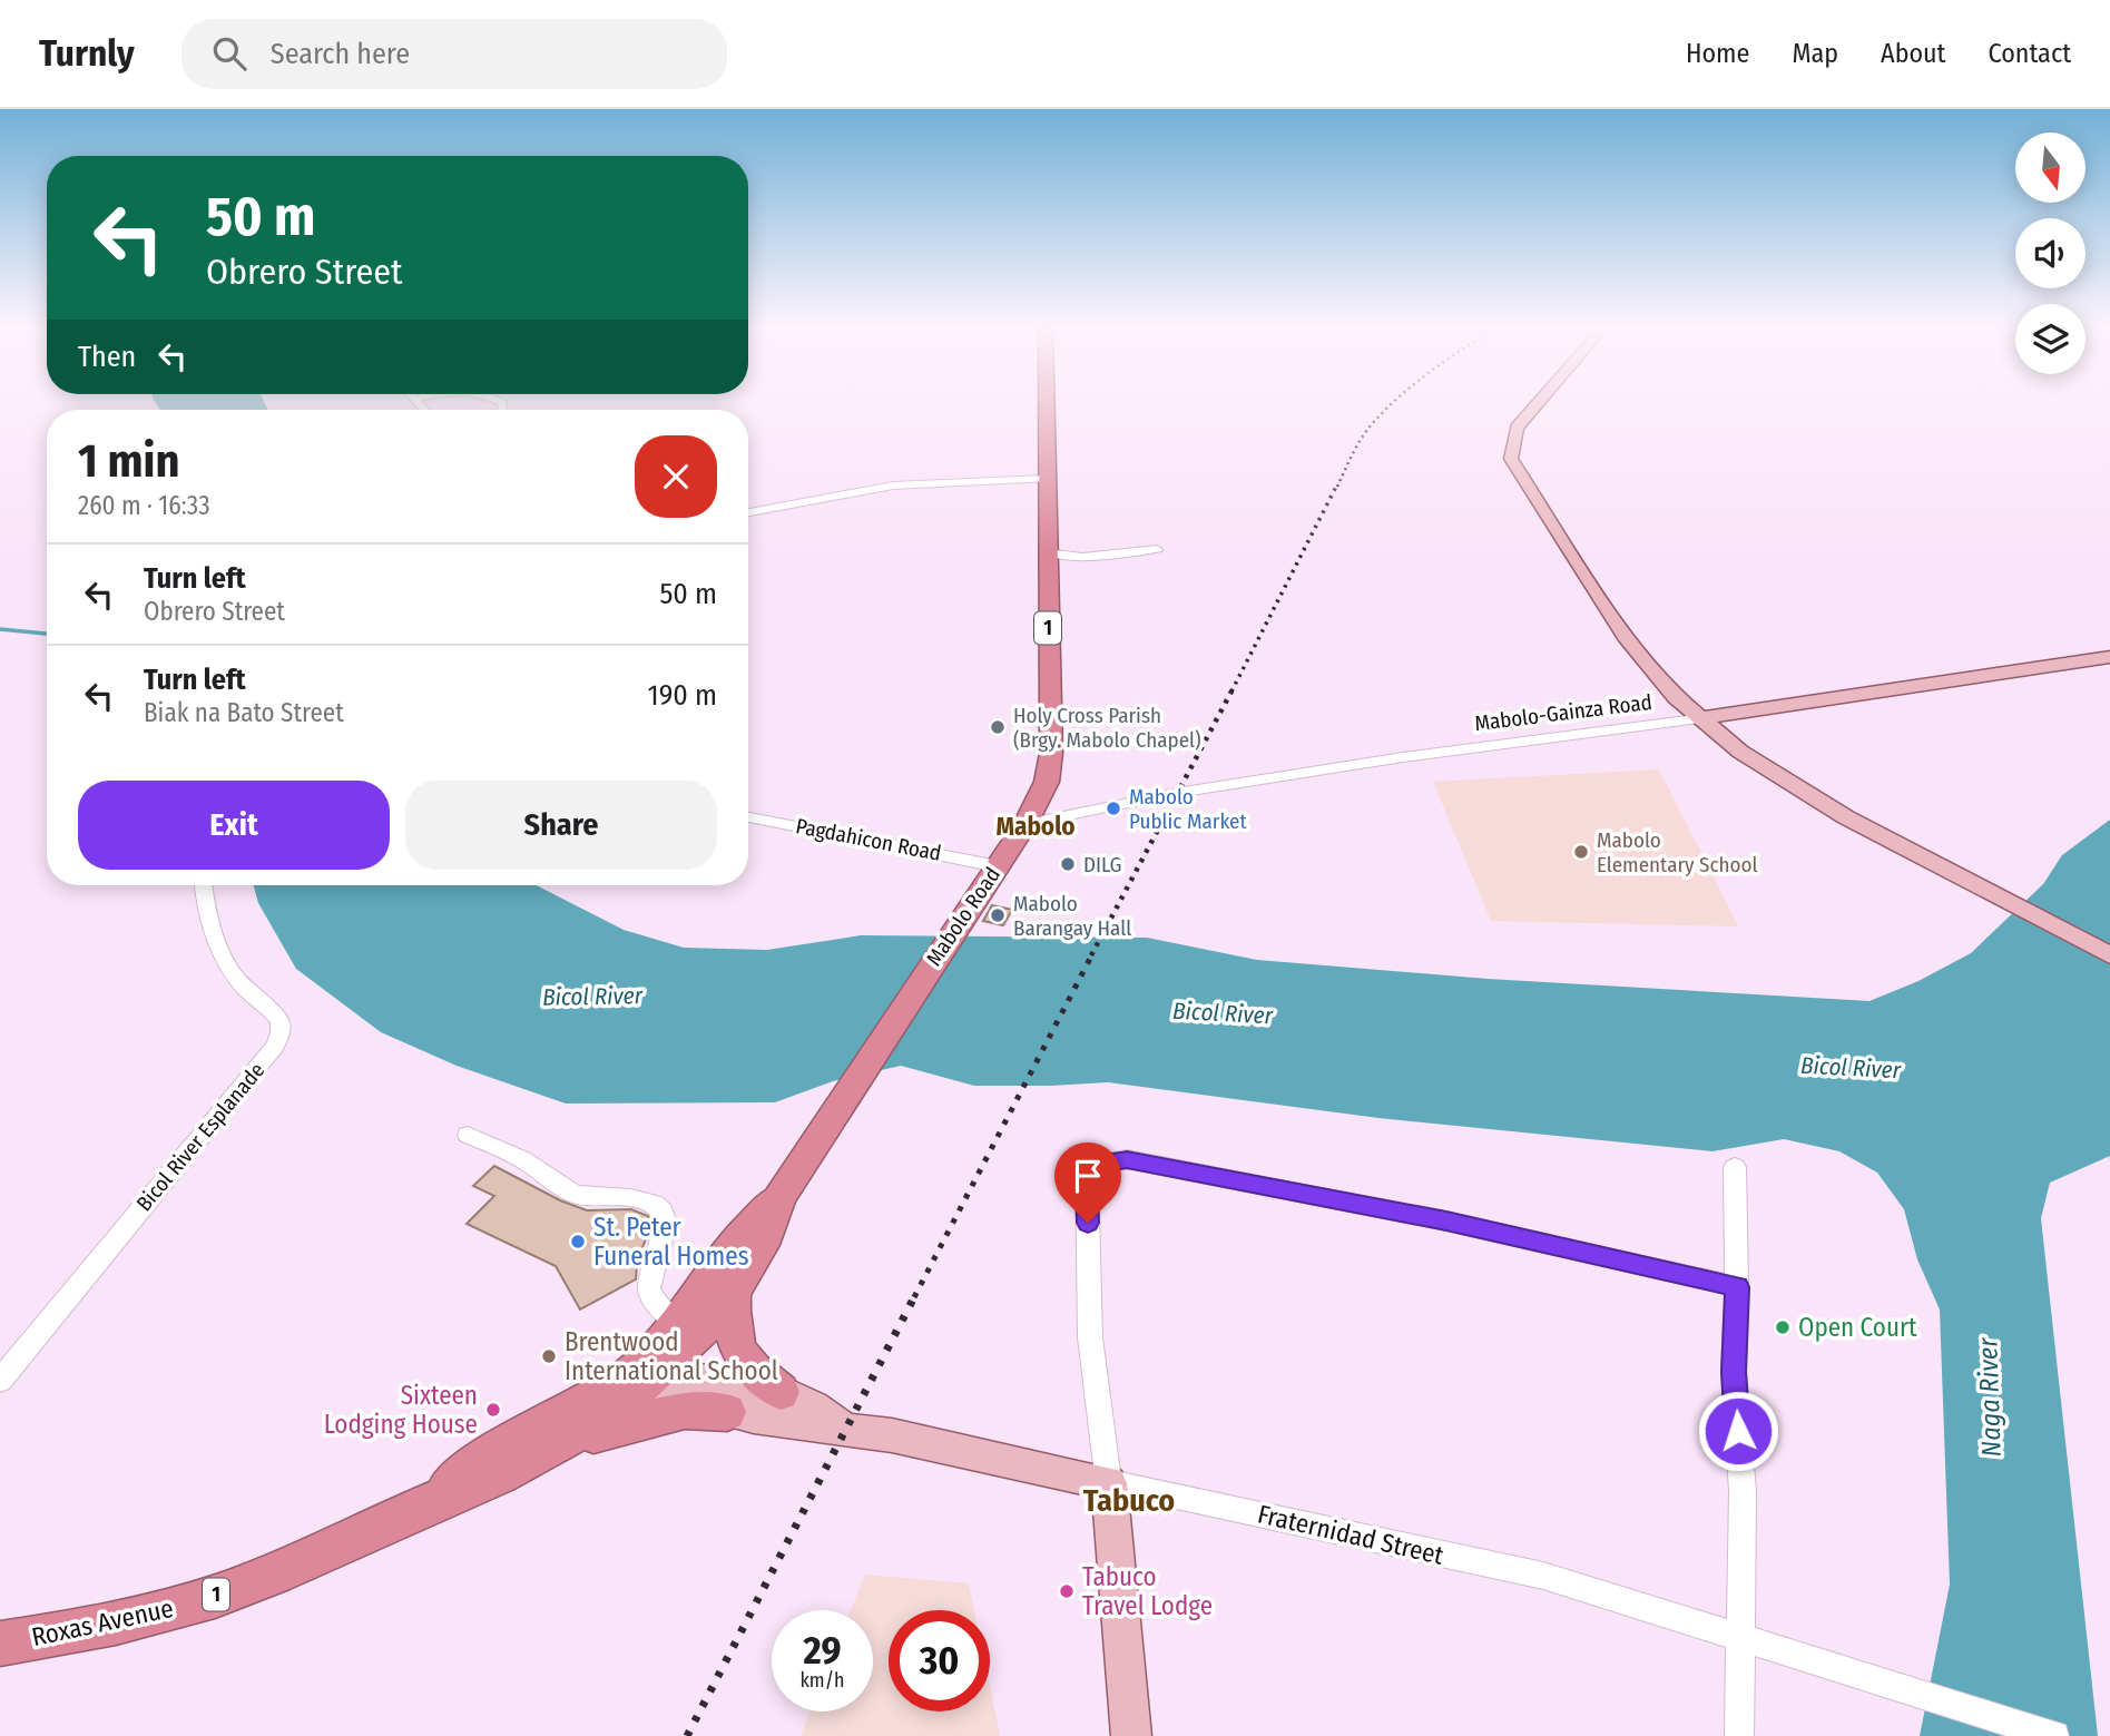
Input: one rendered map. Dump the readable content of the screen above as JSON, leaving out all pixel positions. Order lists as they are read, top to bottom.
{
  "streets": {
    "highway": ["1", "Mabolo Road", "Roxas Avenue"],
    "main road": ["Mabolo-Gainza Road", "Fraternidad Street"],
    "street": ["Pagdahicon Road", "Bicol River Esplanade"]
  },
  "crossings": [
    ["Mabolo-Gainza Road", "Mabolo Road"],
    ["Pagdahicon Road", "Mabolo Road"],
    ["Mabolo Road", "Fraternidad Street"],
    ["Mabolo Road", "Roxas Avenue"],
    ["Fraternidad Street", "Roxas Avenue"]
  ],
  "districts": ["Mabolo", "Tabuco"],
  "water": ["Bicol River", "Naga River"],
  "places": [
    "Holy Cross Parish (Brgy. Mabolo Chapel)",
    "Mabolo Public Market",
    "Mabolo Elementary School",
    "DILG",
    "Mabolo Barangay Hall",
    "St. Peter Funeral Homes",
    "Open Court",
    "Brentwood International School",
    "Sixteen Lodging House",
    "Tabuco Travel Lodge"
  ],
  "north": "bottom",
  "page": {
    "header": "Turnly",
    "search": "Search here",
    "nav": [
      "Home",
      "Map",
      "About",
      "Contact"
    ],
    "turn": ["50 m", "Obrero Street"],
    "then": "Then",
    "heading": ["1 min", "260 m · 16:33"],
    "list": [
      {
        "name": "Turn left",
        "note": "Obrero Street",
        "value": "50 m"
      },
      {
        "name": "Turn left",
        "note": "Biak na Bato Street",
        "value": "190 m"
      }
    ],
    "buttons": ["Exit", "Share"],
    "speed": "29 km/h",
    "limit": "30"
  }
}
